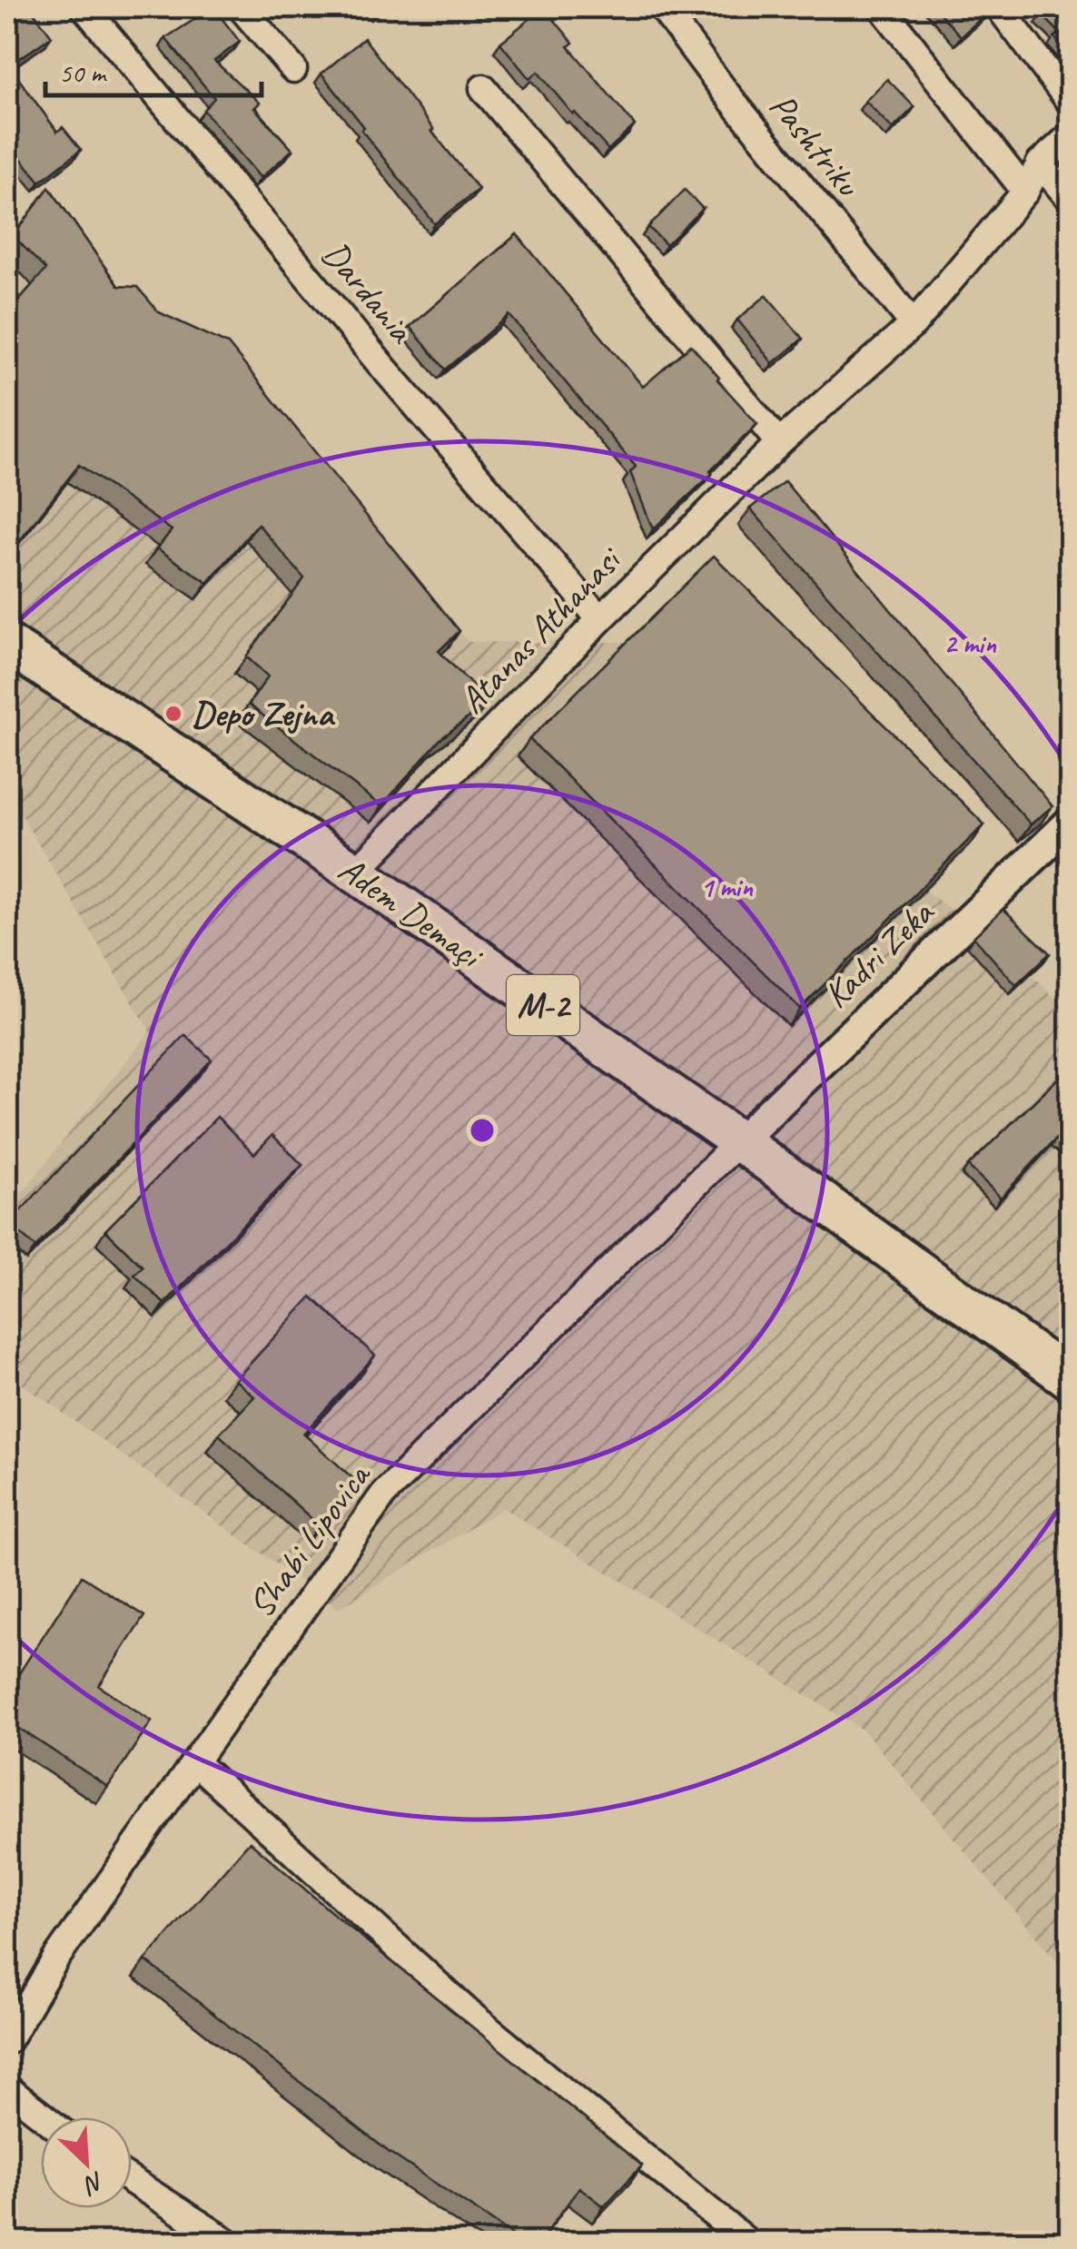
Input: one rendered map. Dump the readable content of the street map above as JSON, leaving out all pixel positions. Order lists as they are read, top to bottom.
{
  "streets": {
    "main road": ["Adem Demaçi", "M-2"],
    "street": [
      "Pashtriku",
      "Dardania",
      "Atanas Athanasi",
      "Kadri Zeka",
      "Shabi Lipovica"
    ]
  },
  "crossings": [
    ["Pashtriku", "Atanas Athanasi"],
    ["Dardania", "Atanas Athanasi"],
    ["Atanas Athanasi", "Adem Demaçi"],
    ["Adem Demaçi", "Kadri Zeka"],
    ["Adem Demaçi", "Shabi Lipovica"],
    ["Kadri Zeka", "Shabi Lipovica"]
  ],
  "places": ["Depo Zejna"],
  "scale_bar": "50 m",
  "north": "bottom right",
  "rings": ["2 min", "1 min"]
}
